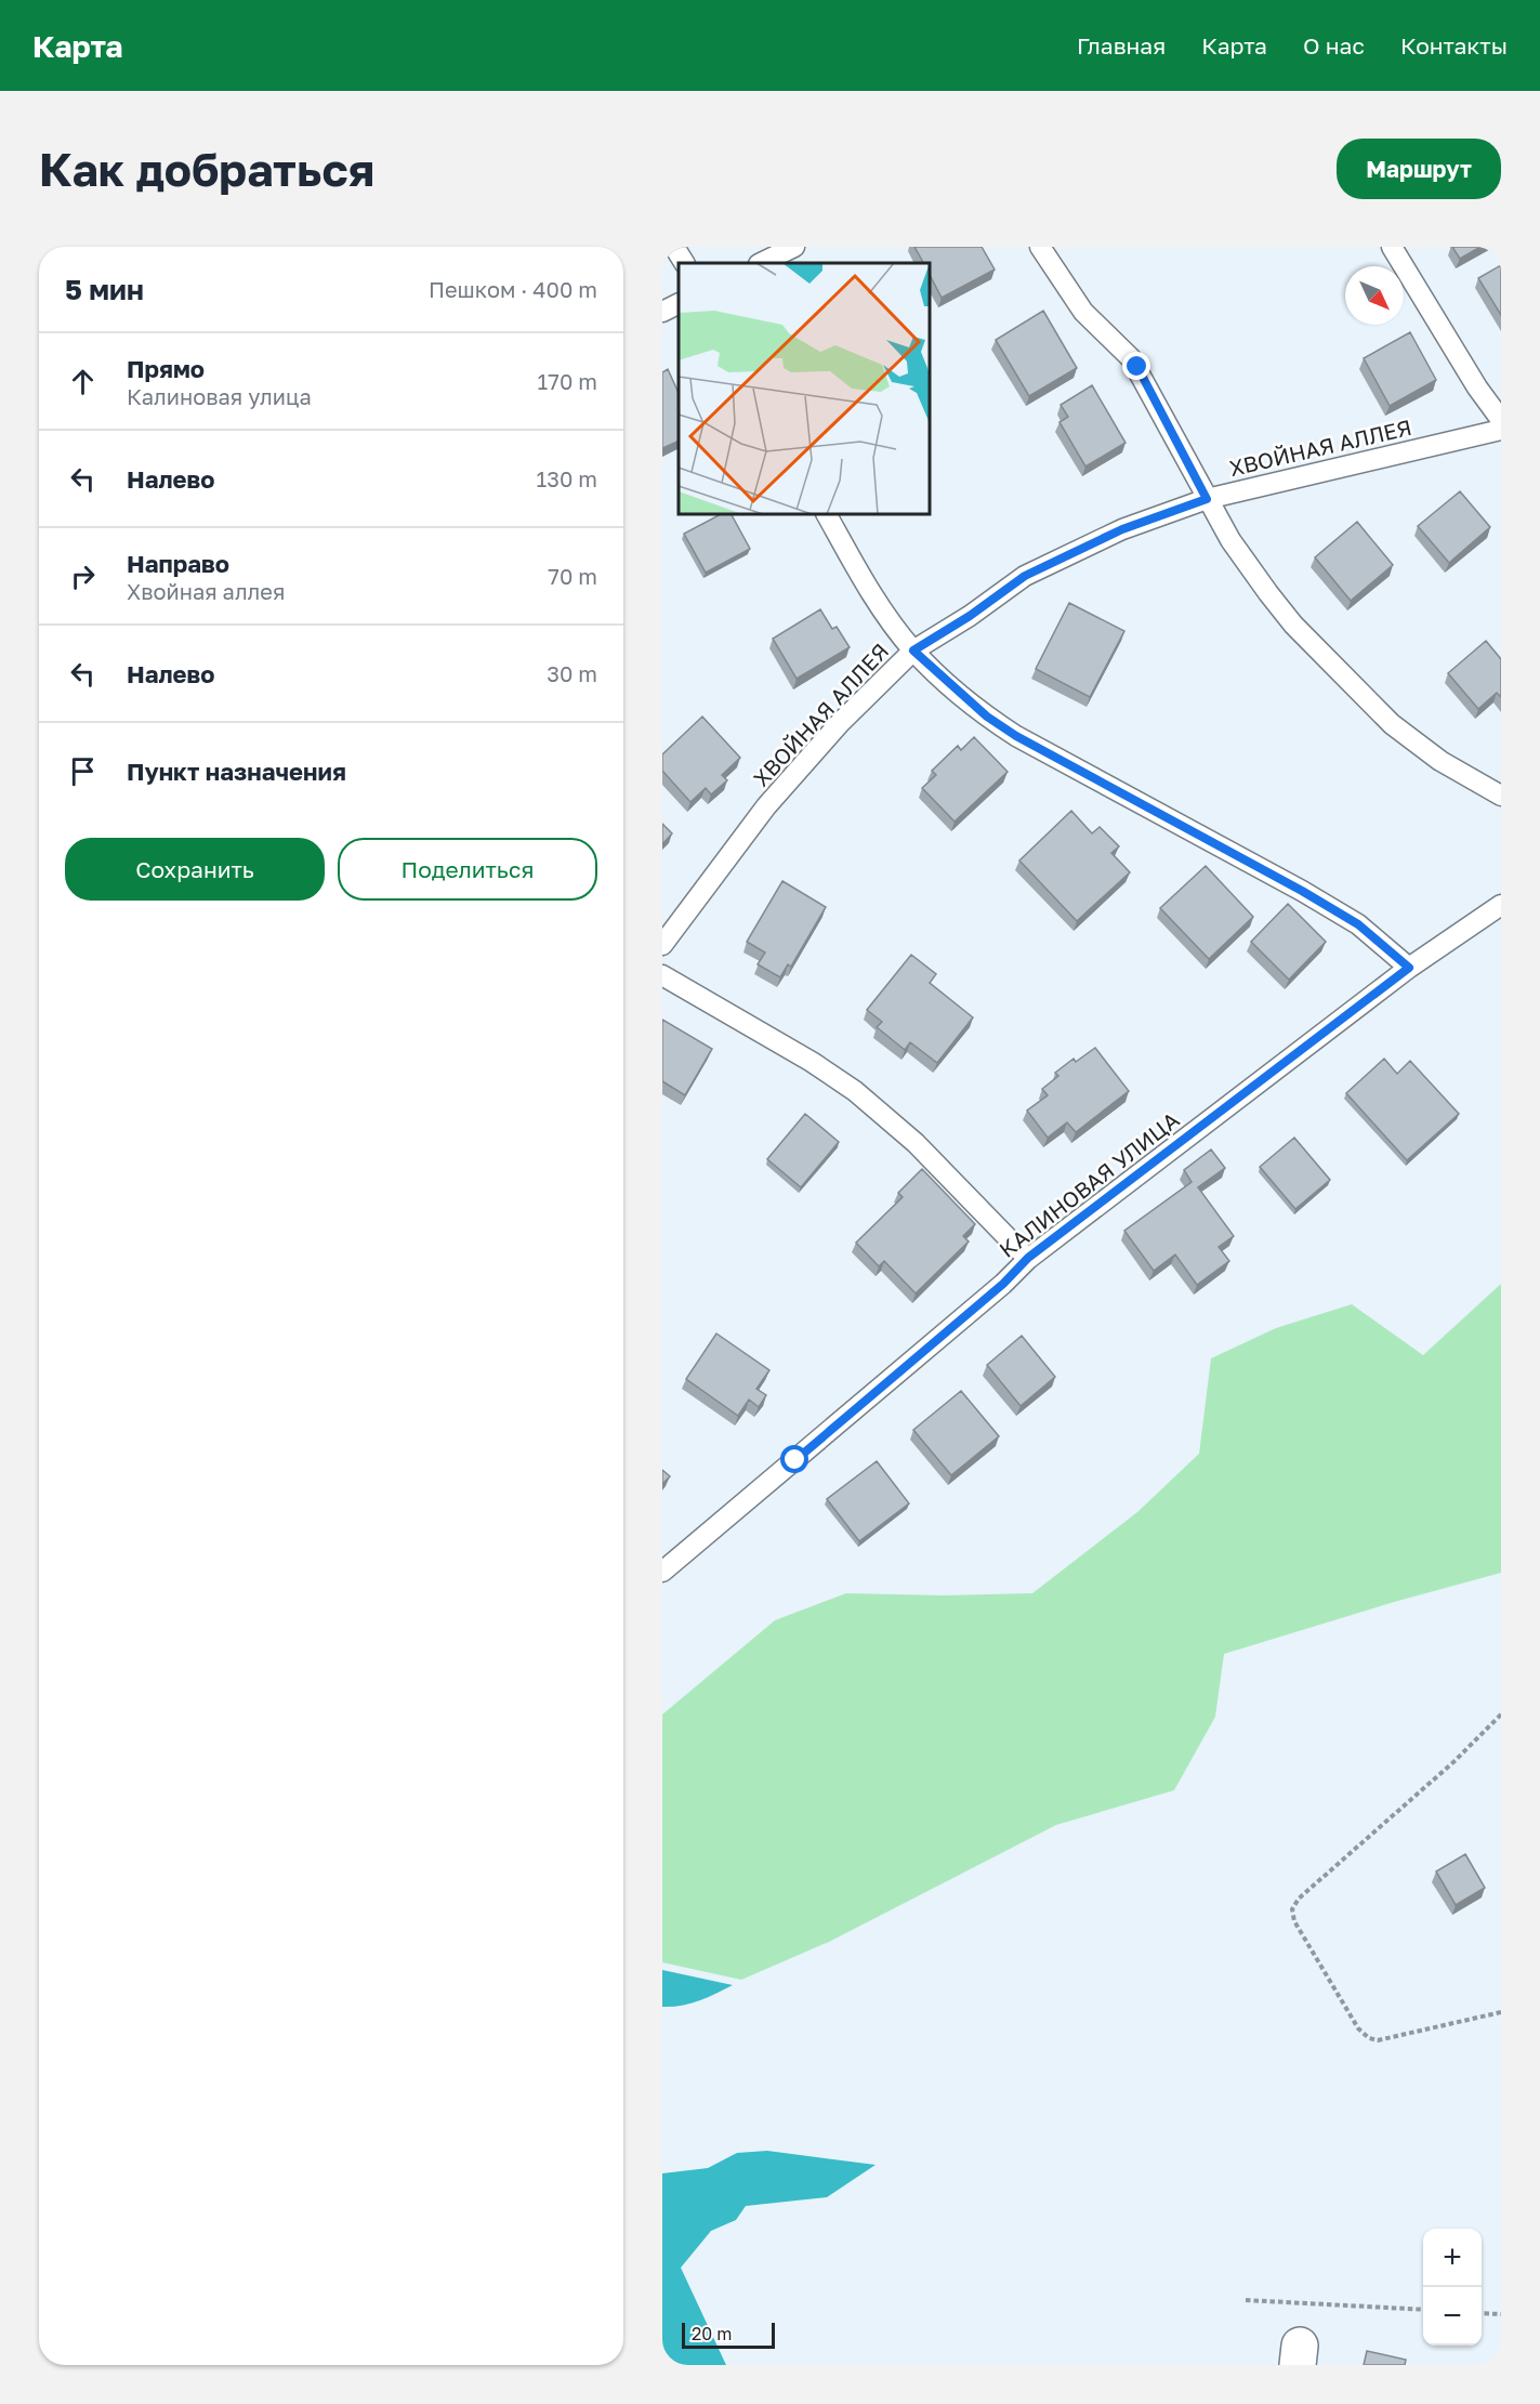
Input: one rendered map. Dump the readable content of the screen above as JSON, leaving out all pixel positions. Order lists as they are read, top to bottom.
{
  "streets": {
    "lane": ["ХВОЙНАЯ АЛЛЕЯ", "КАЛИНОВАЯ УЛИЦА"]
  },
  "scale_bar": "20 m",
  "north": "bottom right",
  "page": {
    "header": "Карта",
    "nav": [
      "Главная",
      "Карта",
      "О нас",
      "Контакты"
    ],
    "buttons": [
      "Маршрут",
      ["Сохранить", "Поделиться"]
    ],
    "title": "Как добраться",
    "heading": ["5 мин", "Пешком · 400 m"],
    "list": [
      ["Прямо", "Калиновая улица", "170 m"],
      ["Налево", "130 m"],
      ["Направо", "Хвойная аллея", "70 m"],
      ["Налево", "30 m"],
      "Пункт назначения"
    ],
    "map_buttons": ["+", "−"],
    "scale": "20 m"
  }
}
